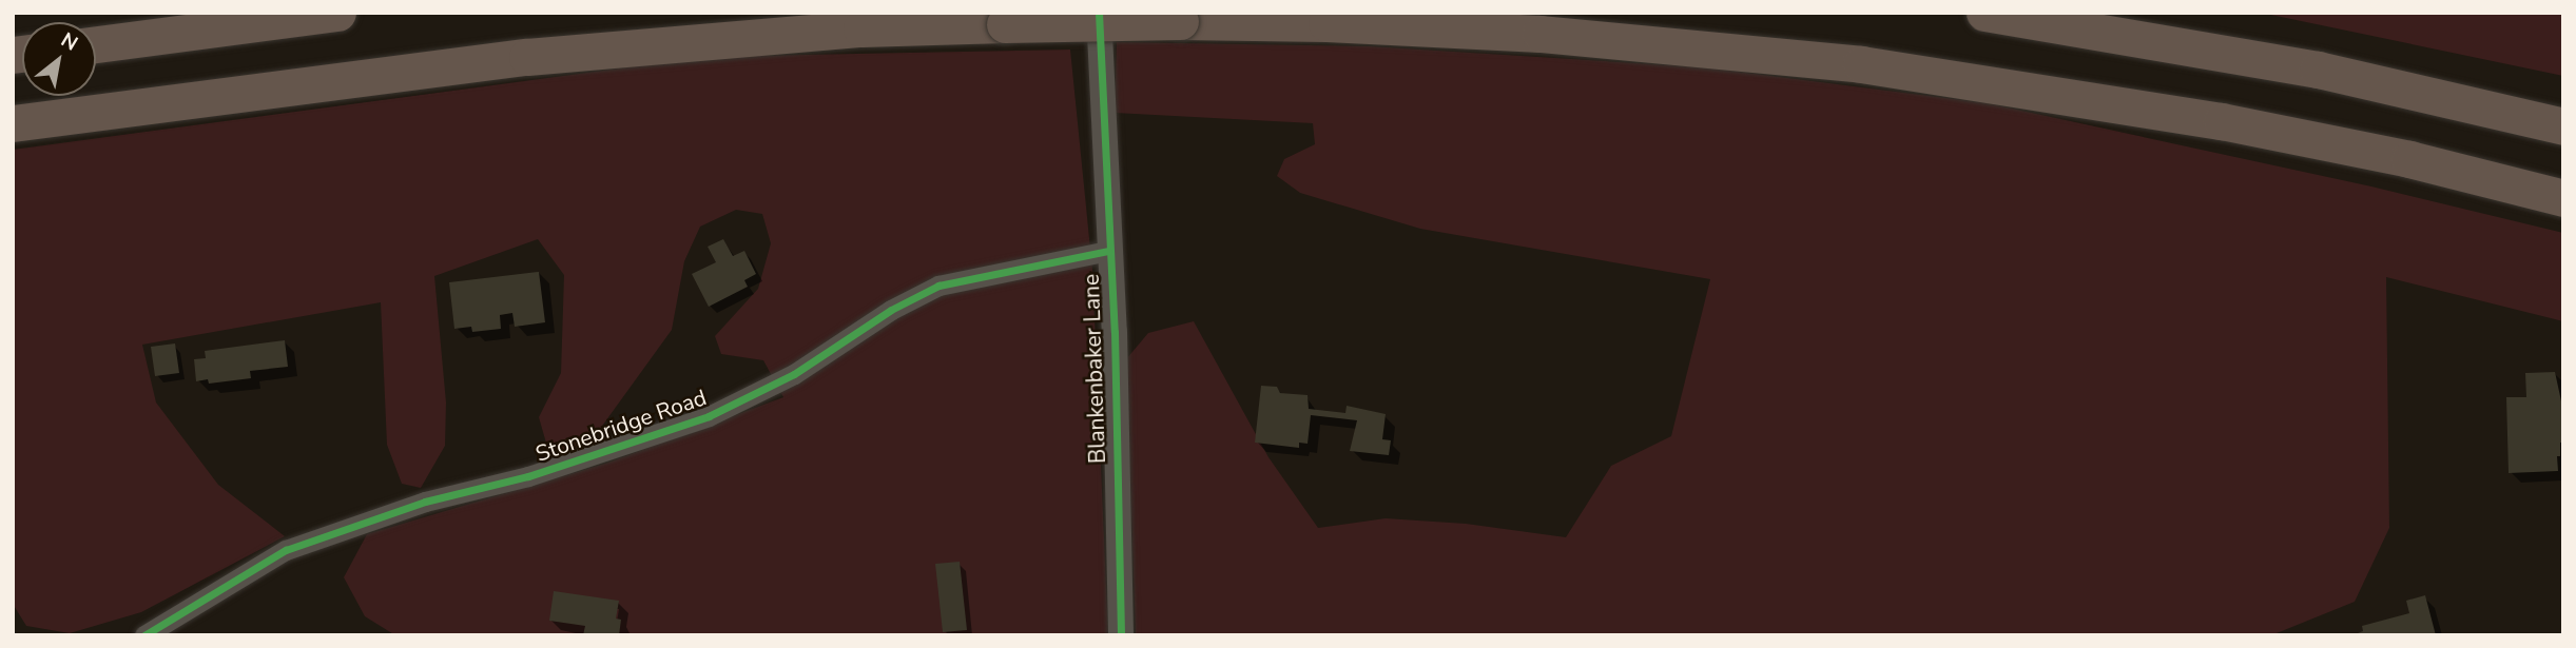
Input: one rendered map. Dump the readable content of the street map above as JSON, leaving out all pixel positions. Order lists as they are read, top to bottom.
{
  "streets": {
    "street": ["Blankenbaker Lane", "Stonebridge Road"]
  },
  "crossings": [
    ["Blankenbaker Lane", "Stonebridge Road"]
  ],
  "north": "top right"
}
